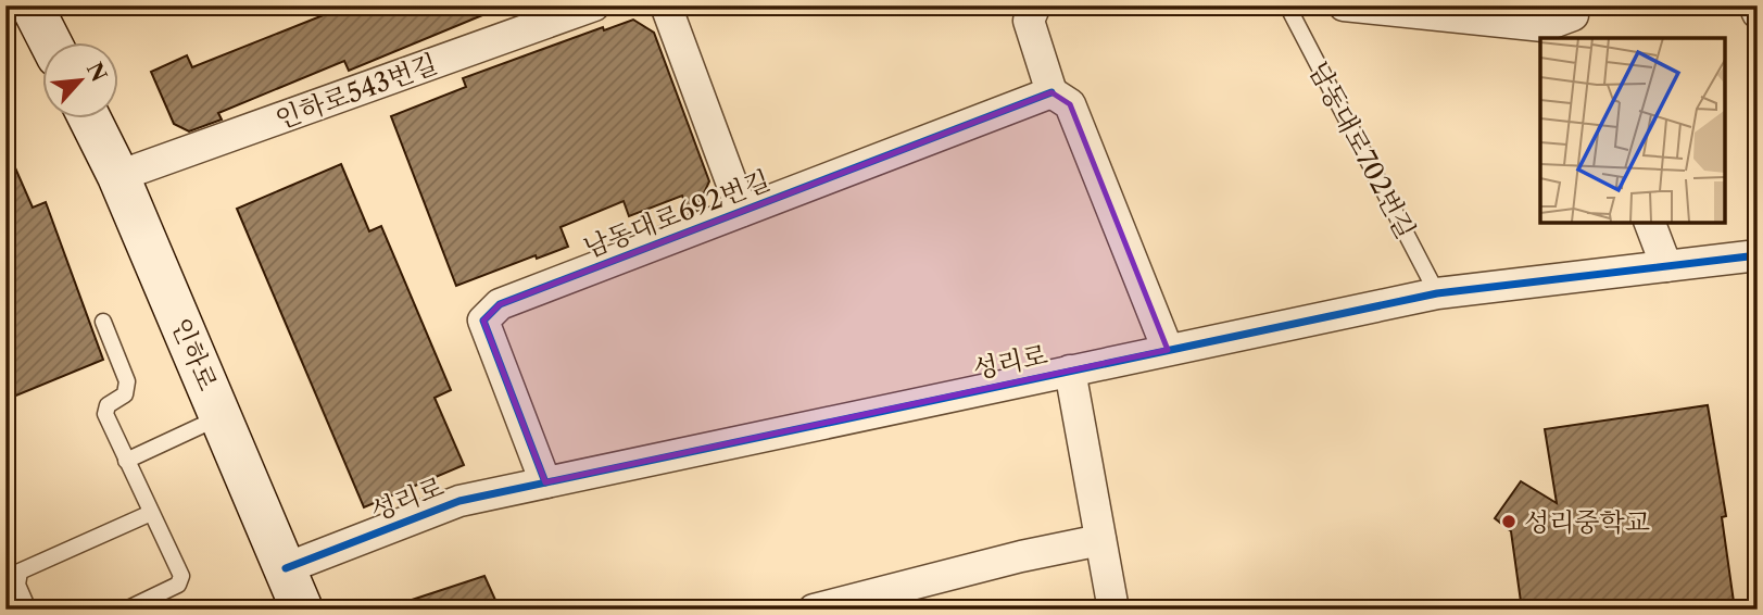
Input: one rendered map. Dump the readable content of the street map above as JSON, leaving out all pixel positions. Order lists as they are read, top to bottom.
{
  "streets": {
    "main road": ["인하로"],
    "street": ["인하로543번길", "남동대로692번길", "성리로"],
    "lane": ["남동대로702번길"]
  },
  "crossings": [
    ["인하로543번길", "인하로"],
    ["남동대로702번길", "성리로"],
    ["남동대로692번길", "성리로"],
    ["인하로", "성리로"]
  ],
  "places": ["성리중학교"],
  "north": "top right"
}
